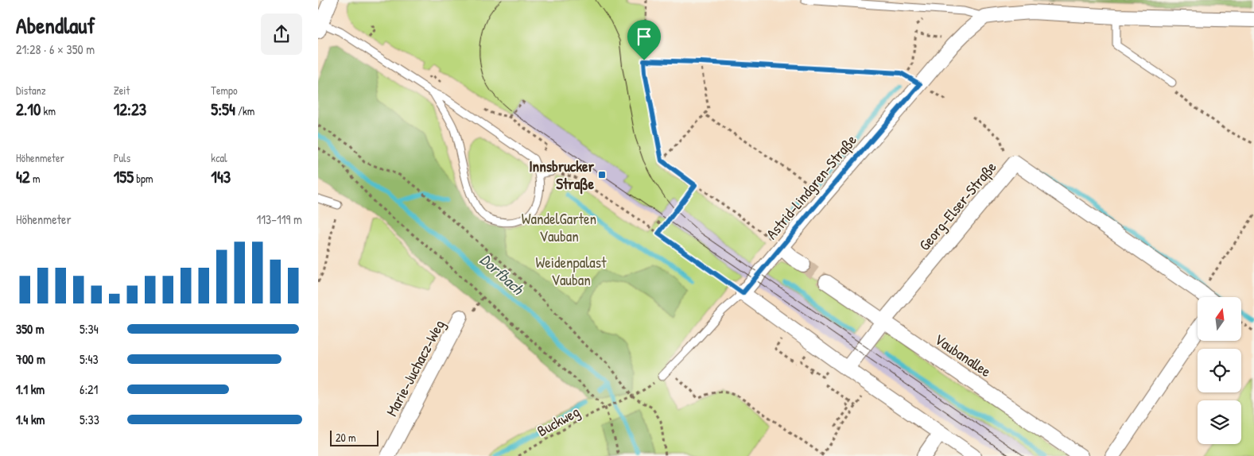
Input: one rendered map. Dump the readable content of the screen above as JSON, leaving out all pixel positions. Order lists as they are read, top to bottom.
{
  "streets": {
    "street": [
      "Astrid-Lindgren-Straße",
      "Georg-Elser-Straße",
      "Vaubanallee",
      "Marie-Juchacz-Weg"
    ],
    "path": ["Buckweg"]
  },
  "crossings": [
    ["Astrid-Lindgren-Straße", "Buckweg"],
    ["Georg-Elser-Straße", "Vaubanallee"]
  ],
  "water": ["Dorfbach"],
  "parks": ["WandelGarten Vauban", "Weidenpalast Vauban"],
  "places": {
    "transit": ["Innsbrucker Straße"]
  },
  "scale_bar": "20 m",
  "north": "top",
  "page": {
    "heading": ["Abendlauf", "21:28 · 6 × 350 m"],
    "stats": [
      ["Distanz", "2.10 km"],
      ["Zeit", "12:23"],
      ["Tempo", "5:54 /km"],
      ["Höhenmeter", "42 m"],
      ["Puls", "155 bpm"],
      ["kcal", "143"]
    ],
    "chart": ["Höhenmeter", "113–119 m"],
    "list": [
      {
        "name": "350 m",
        "note": "5:34"
      },
      {
        "name": "700 m",
        "note": "5:43"
      },
      {
        "name": "1.1 km",
        "note": "6:21"
      },
      {
        "name": "1.4 km",
        "note": "5:33"
      }
    ],
    "scale": "20 m"
  }
}
